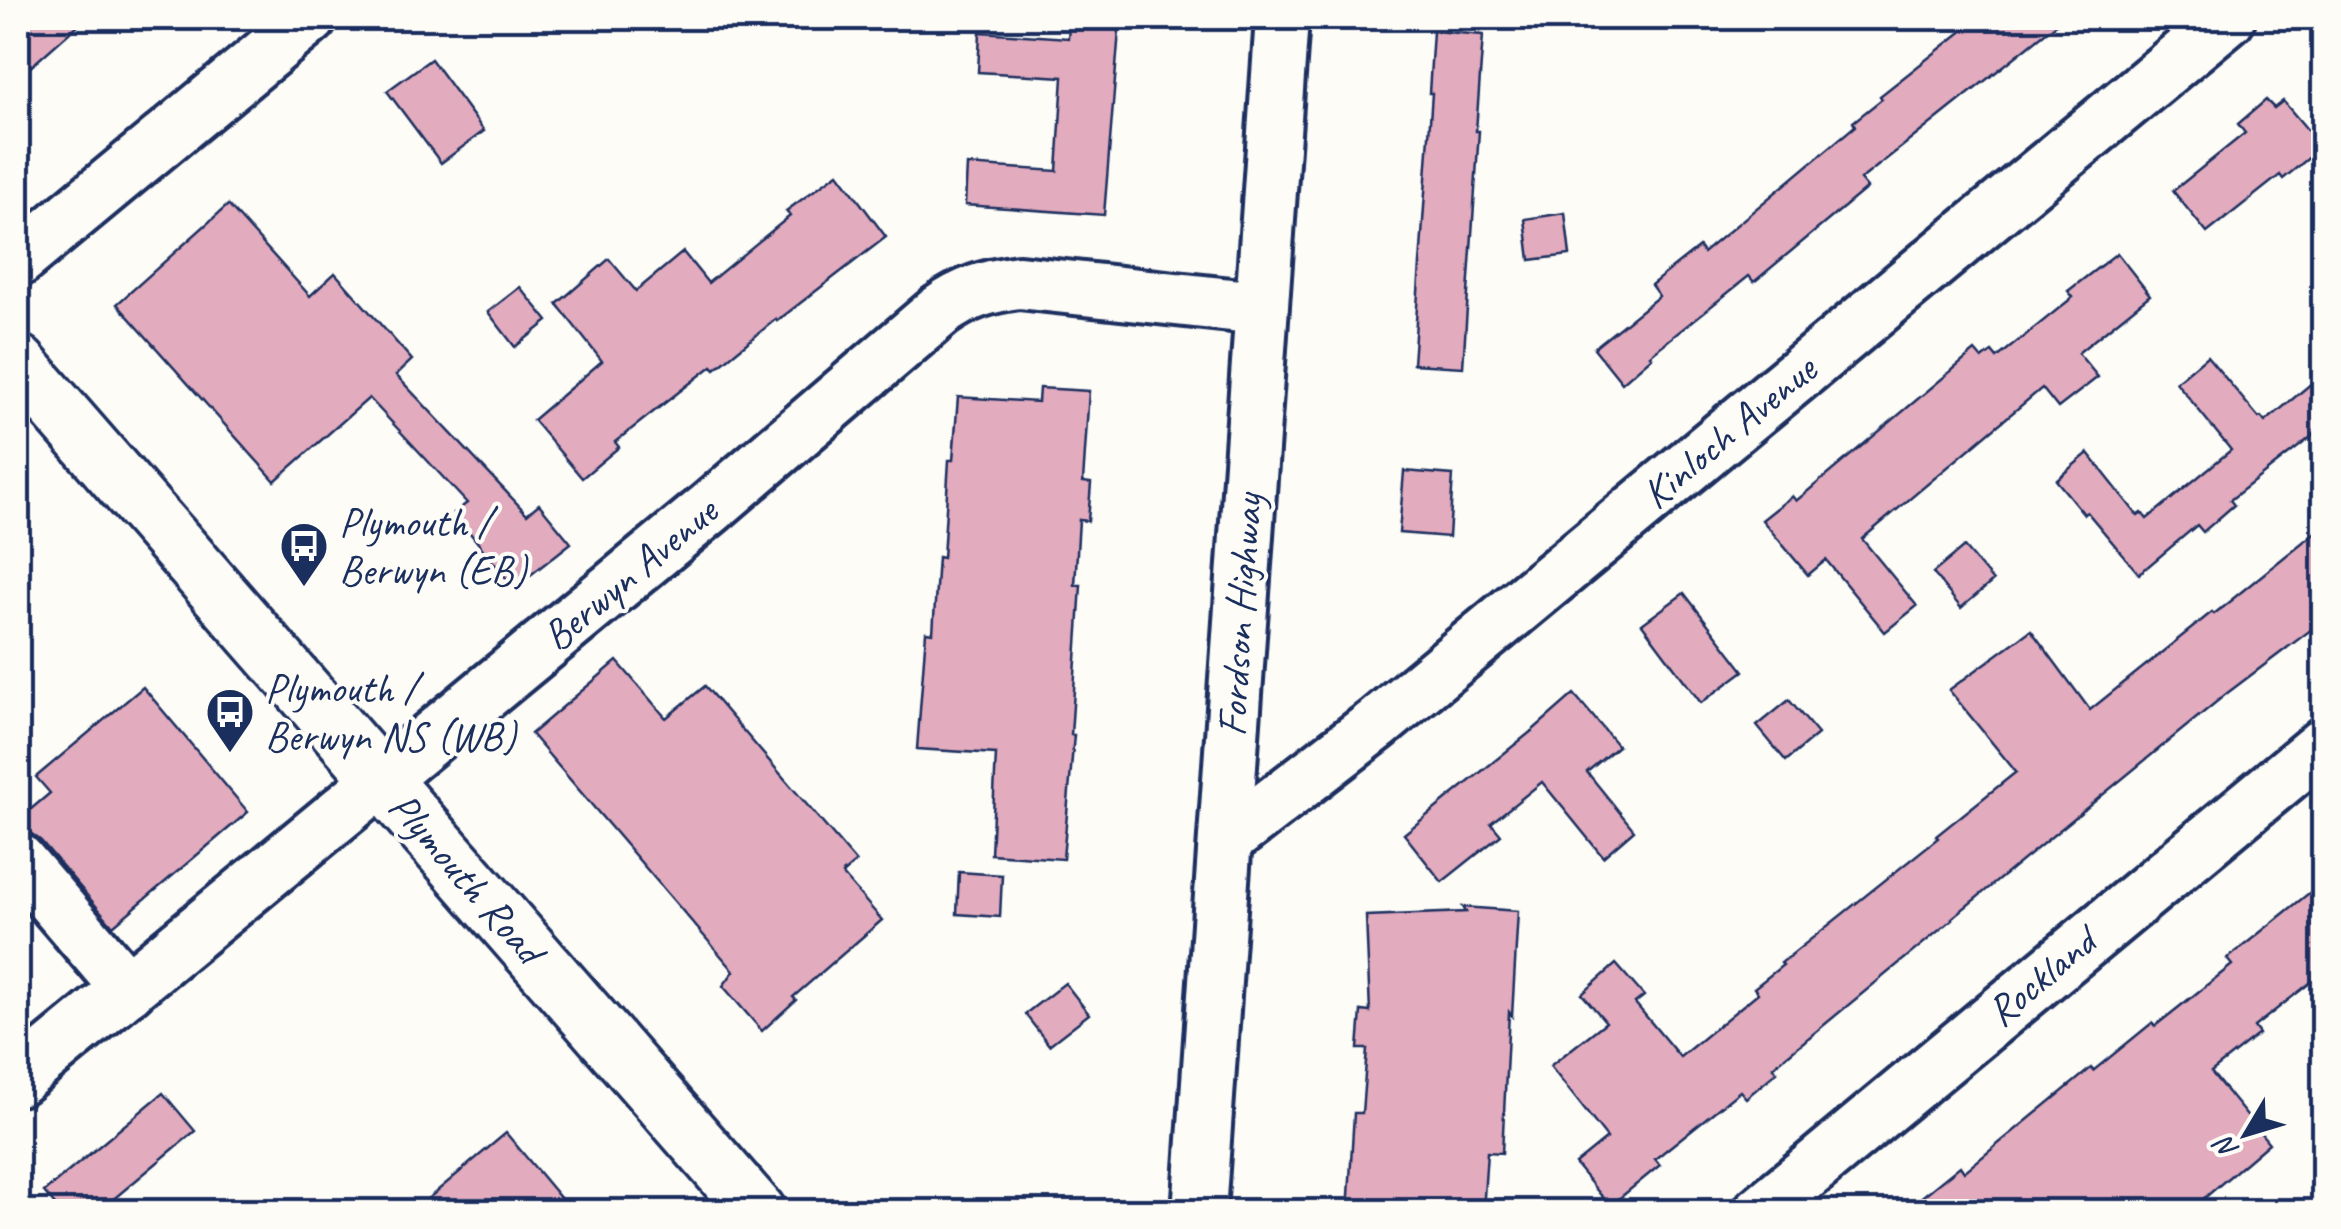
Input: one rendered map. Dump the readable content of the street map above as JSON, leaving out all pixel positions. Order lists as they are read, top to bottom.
{
  "streets": {
    "main road": ["Plymouth Road"],
    "street": [
      "Kinloch Avenue",
      "Berwyn Avenue",
      "Fordson Highway",
      "Rockland"
    ]
  },
  "crossings": [
    ["Kinloch Avenue", "Fordson Highway"],
    ["Berwyn Avenue", "Fordson Highway"],
    ["Berwyn Avenue", "Plymouth Road"]
  ],
  "places": {
    "bus stop": ["Plymouth / Berwyn (EB)", "Plymouth / Berwyn NS (WB)"]
  },
  "north": "bottom left"
}
